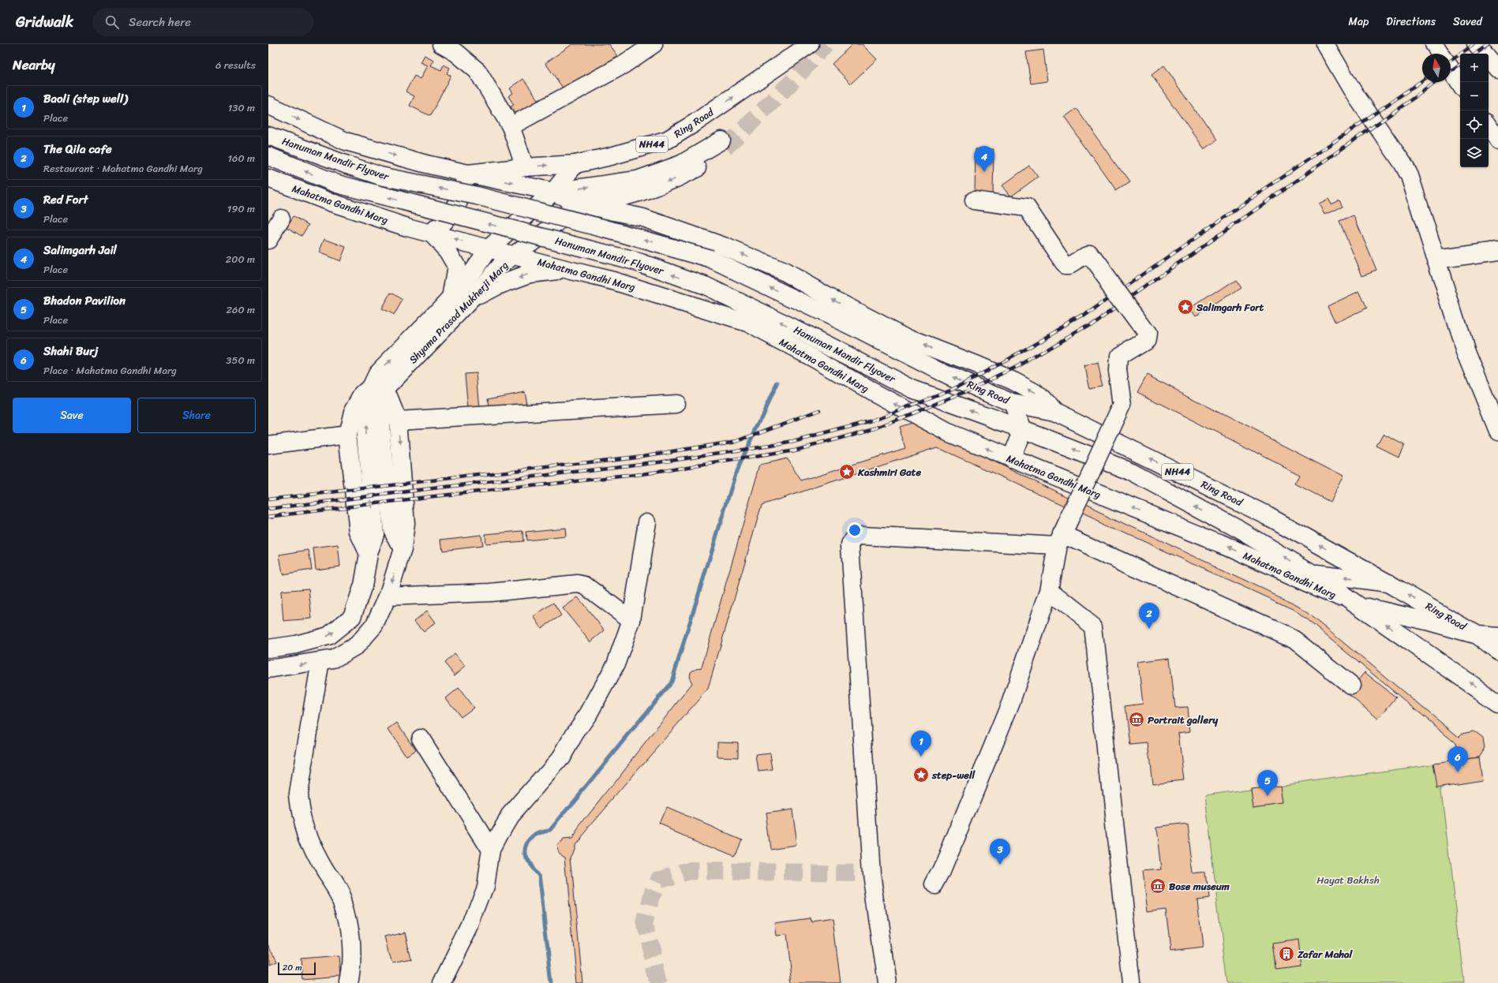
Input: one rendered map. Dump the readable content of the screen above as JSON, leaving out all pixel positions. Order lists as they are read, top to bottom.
{
  "streets": {
    "main road": [
      "Ring Road",
      "NH44",
      "Hanuman Mandir Flyover",
      "Mahatma Gandhi Marg",
      "Shyama Prasad Mukherji Marg"
    ]
  },
  "crossings": [
    ["Ring Road", "Hanuman Mandir Flyover"],
    ["Ring Road", "Shyama Prasad Mukherji Marg"],
    ["Hanuman Mandir Flyover", "Mahatma Gandhi Marg"],
    ["Mahatma Gandhi Marg", "Shyama Prasad Mukherji Marg"]
  ],
  "parks": ["Hayat Bakhsh"],
  "places": {
    "place": ["Salimgarh Fort", "Kashmiri Gate", "step-well"],
    "museum": ["Portrait gallery", "Bose museum"],
    "building": ["Zafar Mahal"]
  },
  "scale_bar": "20 m",
  "north": "top",
  "page": {
    "header": "Gridwalk",
    "search": "Search here",
    "nav": ["Map", "Directions", "Saved"],
    "heading": ["Nearby", "6 results"],
    "map_buttons": ["+", "−"],
    "list": [
      {
        "mark": "1",
        "name": "Baoli (step well)",
        "note": "Place",
        "value": "130 m"
      },
      {
        "mark": "2",
        "name": "The Qila cafe",
        "note": "Restaurant · Mahatma Gandhi Marg",
        "value": "160 m"
      },
      {
        "mark": "3",
        "name": "Red Fort",
        "note": "Place",
        "value": "190 m"
      },
      {
        "mark": "4",
        "name": "Salimgarh Jail",
        "note": "Place",
        "value": "200 m"
      },
      {
        "mark": "5",
        "name": "Bhadon Pavilion",
        "note": "Place",
        "value": "260 m"
      },
      {
        "mark": "6",
        "name": "Shahi Burj",
        "note": "Place · Mahatma Gandhi Marg",
        "value": "350 m"
      }
    ],
    "pins": [
      "4",
      "2",
      "1",
      "6",
      "5",
      "3"
    ],
    "buttons": ["Save", "Share"],
    "scale": "20 m"
  }
}
